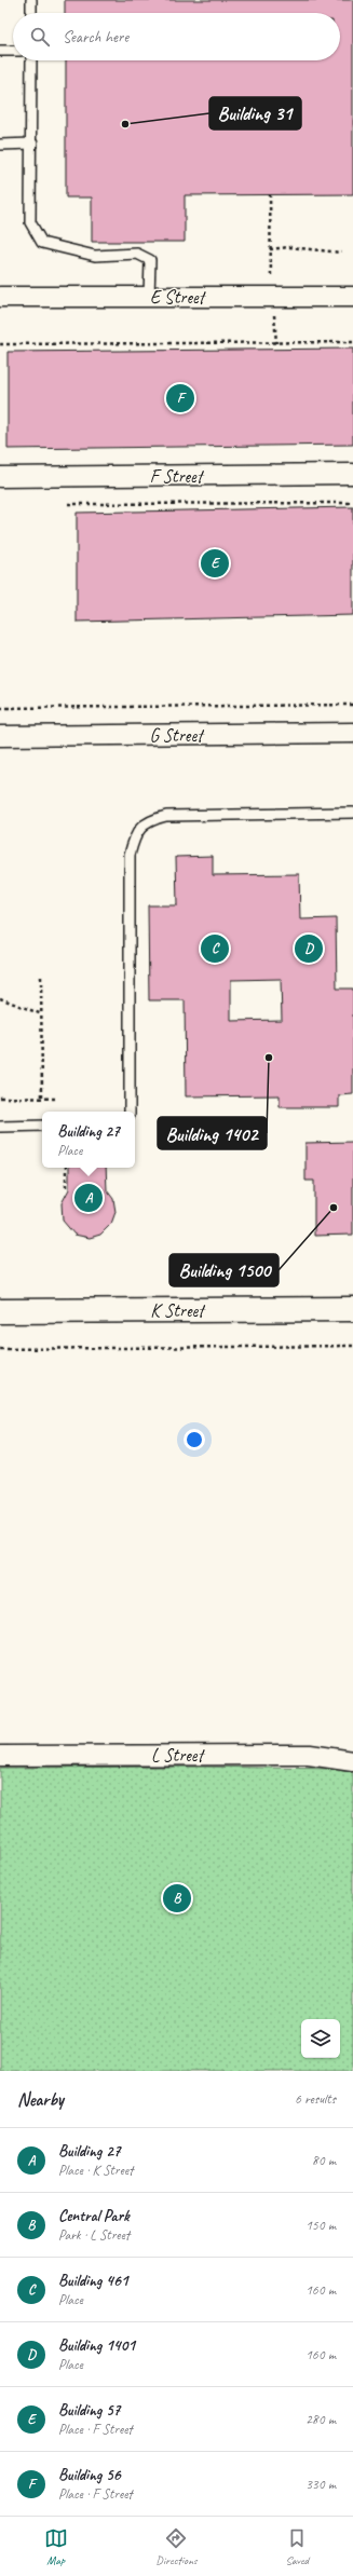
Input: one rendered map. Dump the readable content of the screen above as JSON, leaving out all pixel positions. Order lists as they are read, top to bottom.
{
  "streets": {
    "street": [
      "E Street",
      "F Street",
      "G Street",
      "K Street",
      "L Street"
    ]
  },
  "places": ["Building 31", "Building 1402", "Building 1500"],
  "page": {
    "search": "Search here",
    "pins": [
      "F",
      "E",
      "C",
      "D",
      "A",
      "B"
    ],
    "popup": ["Building 27", "Place"],
    "heading": ["Nearby", "6 results"],
    "list": [
      {
        "mark": "A",
        "name": "Building 27",
        "note": "Place · K Street",
        "value": "80 m"
      },
      {
        "mark": "B",
        "name": "Central Park",
        "note": "Park · L Street",
        "value": "150 m"
      },
      {
        "mark": "C",
        "name": "Building 461",
        "note": "Place",
        "value": "160 m"
      },
      {
        "mark": "D",
        "name": "Building 1401",
        "note": "Place",
        "value": "160 m"
      },
      {
        "mark": "E",
        "name": "Building 57",
        "note": "Place · F Street",
        "value": "280 m"
      },
      {
        "mark": "F",
        "name": "Building 56",
        "note": "Place · F Street",
        "value": "330 m"
      }
    ],
    "nav": ["Map", "Directions", "Saved"]
  }
}
